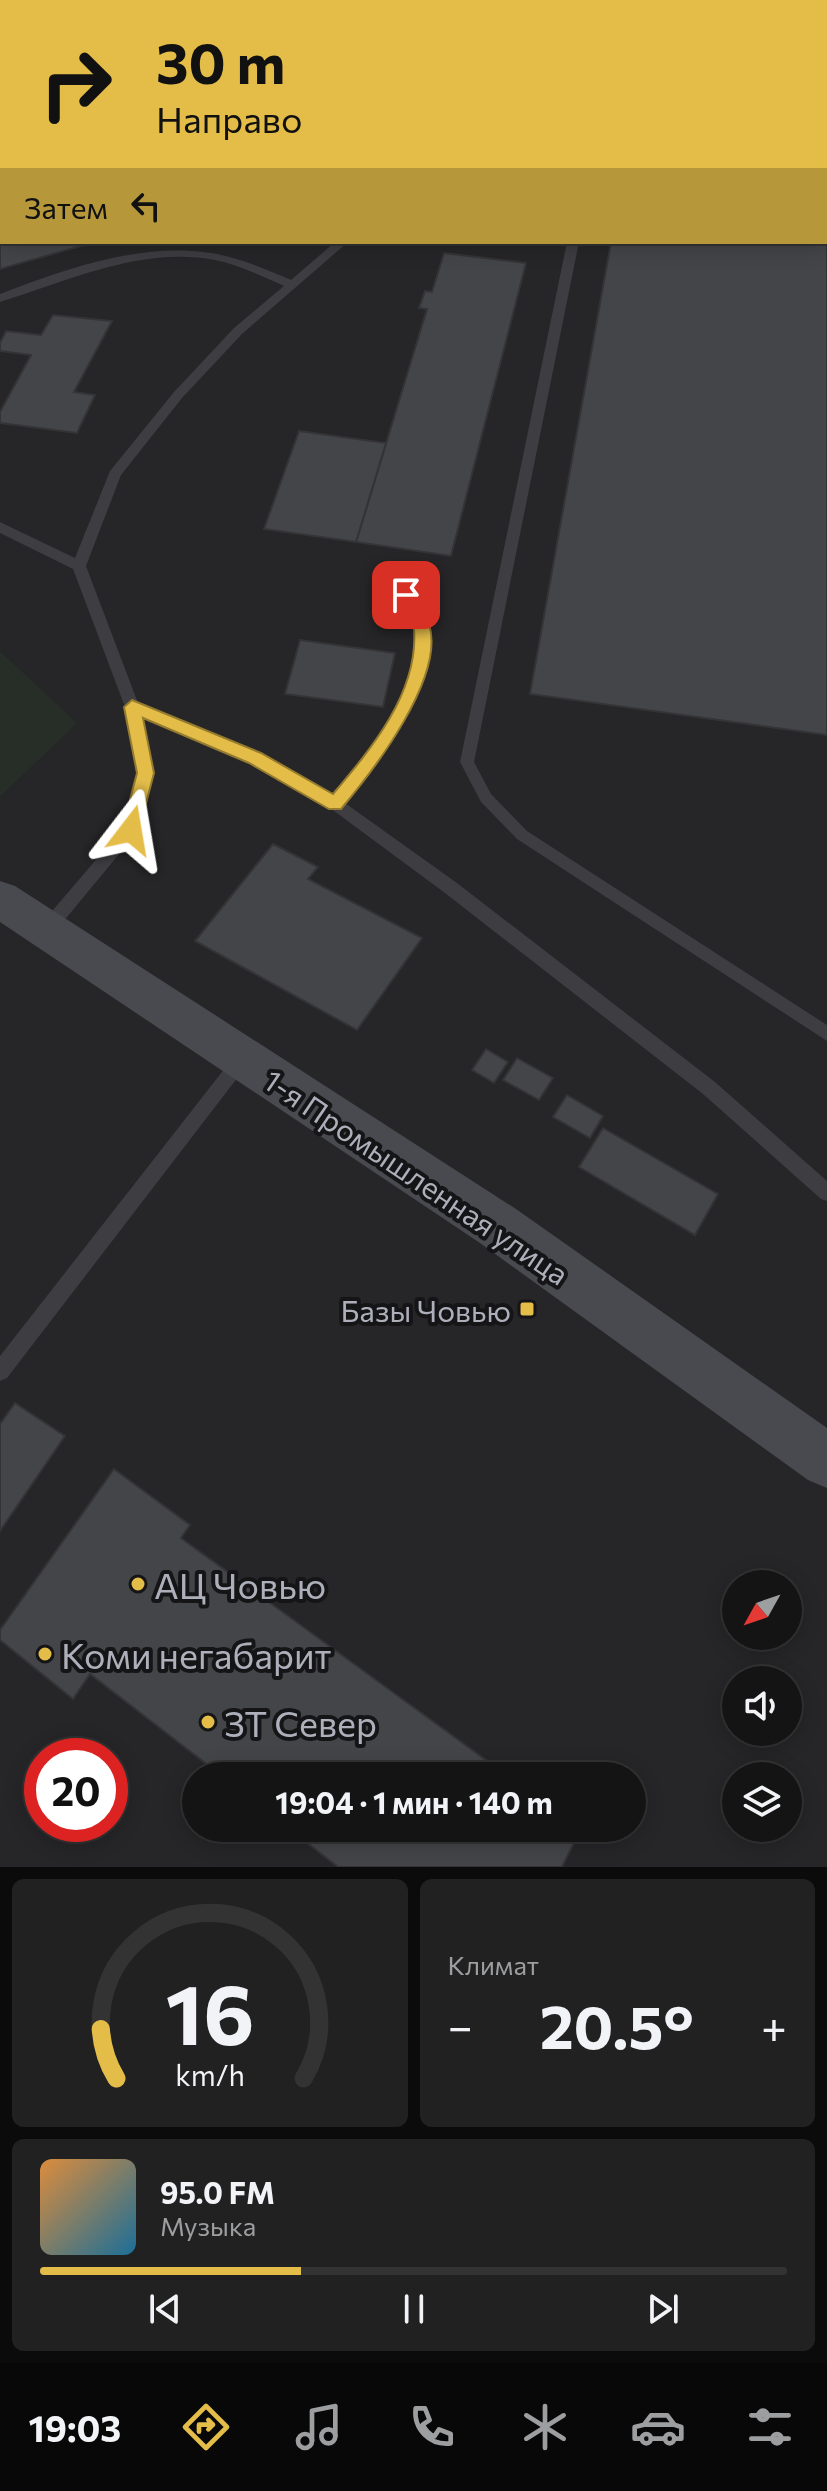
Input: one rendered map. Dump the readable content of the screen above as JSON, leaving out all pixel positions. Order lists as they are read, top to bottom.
{
  "streets": {
    "main road": ["1-я Промышленная улица"]
  },
  "places": {
    "transit": ["Базы Човью"],
    "other": ["АЦ Човью", "Коми негабарит", "ЗТ Север"]
  },
  "north": "bottom left",
  "page": {
    "turn": ["30 m", "Направо"],
    "then": "Затем",
    "limit": "20",
    "trip": "19:04 · 1 мин · 140 m",
    "tile": "Климат",
    "heat": ["−", "20.5°", "+"],
    "song": ["95.0 FM", "Музыка"],
    "tabs": "19:03",
    "gauge": ["16", "km/h"]
  }
}
